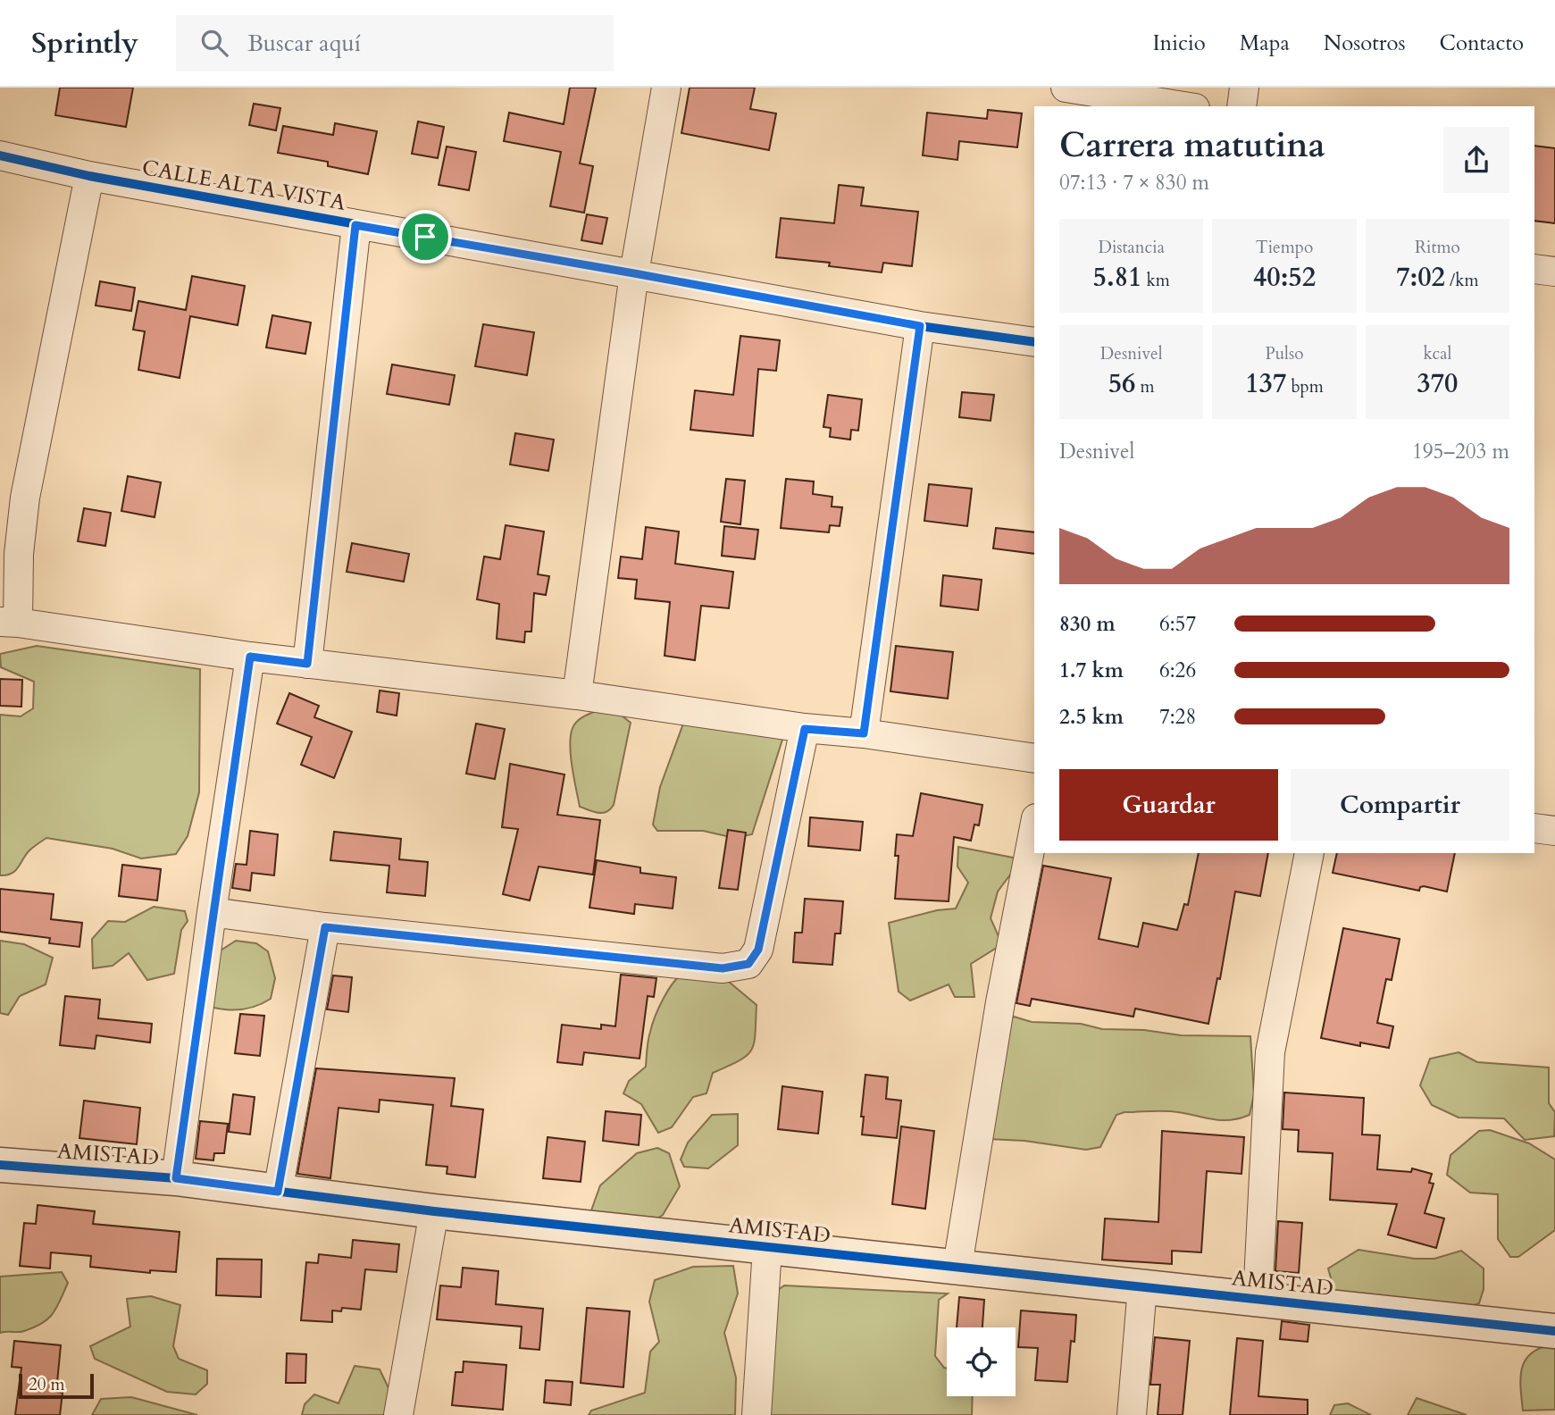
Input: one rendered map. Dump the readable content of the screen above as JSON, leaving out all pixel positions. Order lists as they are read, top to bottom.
{
  "streets": {
    "street": ["CALLE ALTA VISTA", "AMISTAD"]
  },
  "scale_bar": "20 m",
  "page": {
    "header": "Sprintly",
    "search": "Buscar aquí",
    "nav": [
      "Inicio",
      "Mapa",
      "Nosotros",
      "Contacto"
    ],
    "heading": ["Carrera matutina", "07:13 · 7 × 830 m"],
    "stats": [
      ["Distancia", "5.81 km"],
      ["Tiempo", "40:52"],
      ["Ritmo", "7:02 /km"],
      ["Desnivel", "56 m"],
      ["Pulso", "137 bpm"],
      ["kcal", "370"]
    ],
    "chart": ["Desnivel", "195–203 m"],
    "list": [
      {
        "name": "830 m",
        "note": "6:57"
      },
      {
        "name": "1.7 km",
        "note": "6:26"
      },
      {
        "name": "2.5 km",
        "note": "7:28"
      }
    ],
    "buttons": ["Guardar", "Compartir"],
    "scale": "20 m"
  }
}
